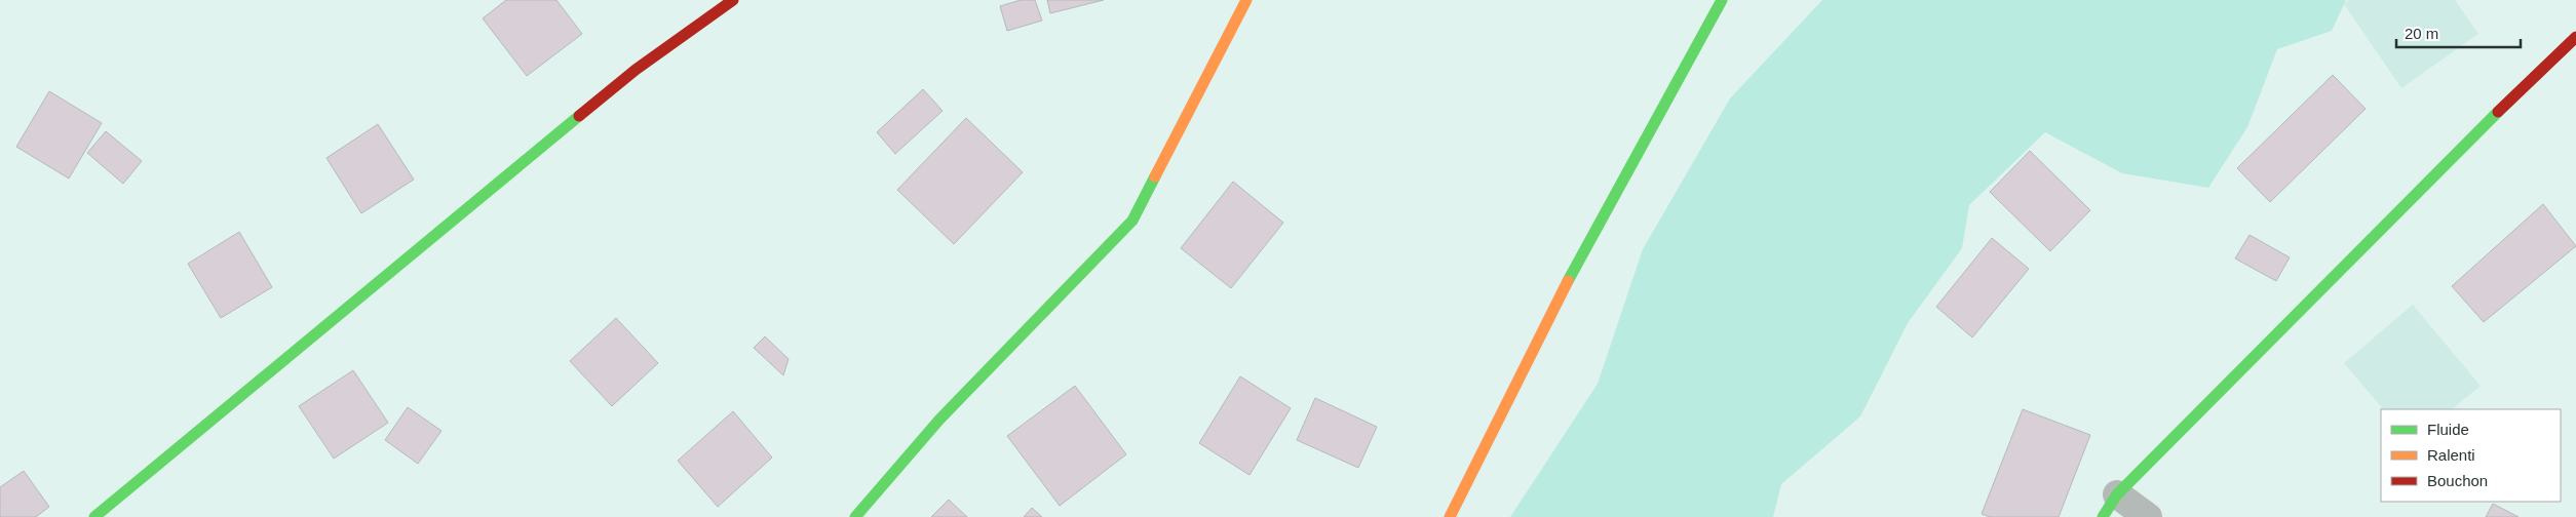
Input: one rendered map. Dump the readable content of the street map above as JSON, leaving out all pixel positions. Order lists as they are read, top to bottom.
{
  "legend": ["Fluide", "Ralenti", "Bouchon"],
  "scale_bar": "20 m"
}
